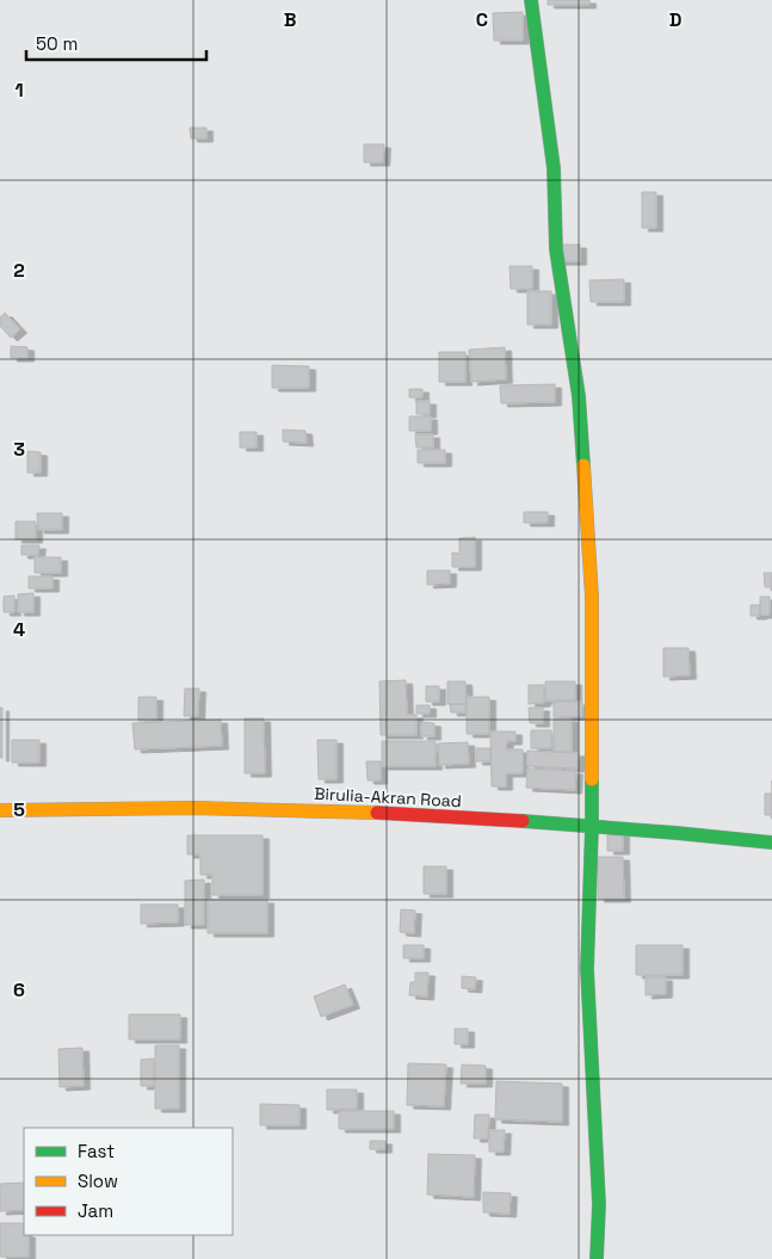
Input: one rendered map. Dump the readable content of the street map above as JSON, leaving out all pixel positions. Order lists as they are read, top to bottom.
{
  "streets": {
    "main road": ["Birulia-Akran Road"]
  },
  "legend": ["Fast", "Slow", "Jam"],
  "scale_bar": "50 m",
  "grid": {
    "columns": ["B", "C", "D"],
    "rows": [
      "1",
      "2",
      "3",
      "4",
      "5",
      "6"
    ]
  }
}
